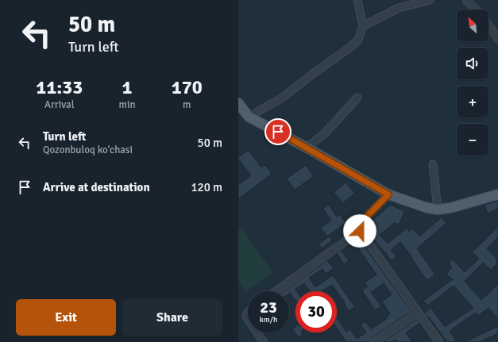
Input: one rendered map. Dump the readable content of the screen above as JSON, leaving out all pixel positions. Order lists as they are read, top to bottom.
{
  "north": "top left",
  "page": {
    "turn": ["50 m", "Turn left"],
    "map_buttons": ["+", "−"],
    "eta": [
      "11:33",
      "Arrival",
      "1",
      "min",
      "170",
      "m"
    ],
    "list": [
      {
        "name": "Turn left",
        "note": "Qozonbuloq koʻchasi",
        "value": "50 m"
      },
      {
        "name": "Arrive at destination",
        "value": "120 m"
      }
    ],
    "speed": "23 km/h",
    "limit": "30",
    "buttons": ["Exit", "Share"]
  }
}
